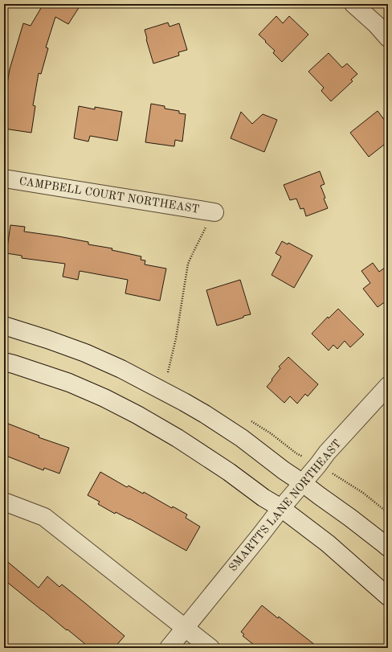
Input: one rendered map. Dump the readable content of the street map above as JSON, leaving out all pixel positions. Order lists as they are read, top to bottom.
{
  "streets": {
    "main road": ["CAMPBELL COURT NORTHEAST", "SMARTTS LANE NORTHEAST"]
  }
}
